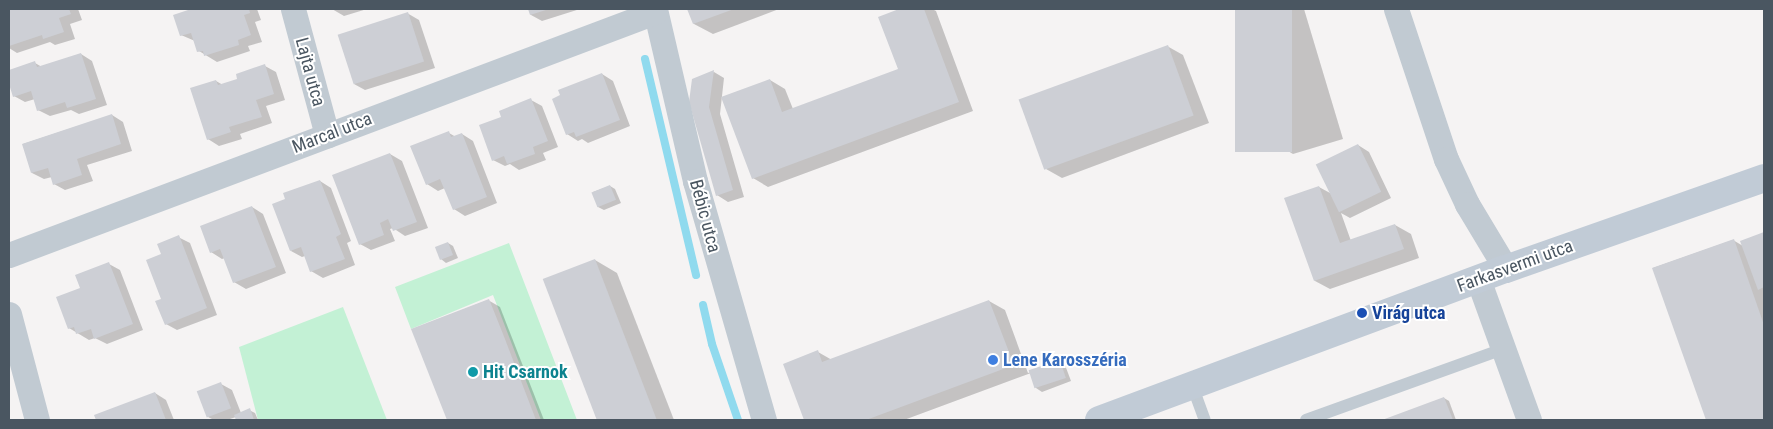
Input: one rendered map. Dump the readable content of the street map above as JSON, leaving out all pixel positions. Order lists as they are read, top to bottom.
{
  "streets": {
    "street": [
      "Lajta utca",
      "Marcal utca",
      "Bébic utca",
      "Farkasvermi utca"
    ]
  },
  "crossings": [
    ["Lajta utca", "Marcal utca"],
    ["Marcal utca", "Bébic utca"]
  ],
  "places": ["Virág utca", "Lene Karosszéria", "Hit Csarnok"]
}
